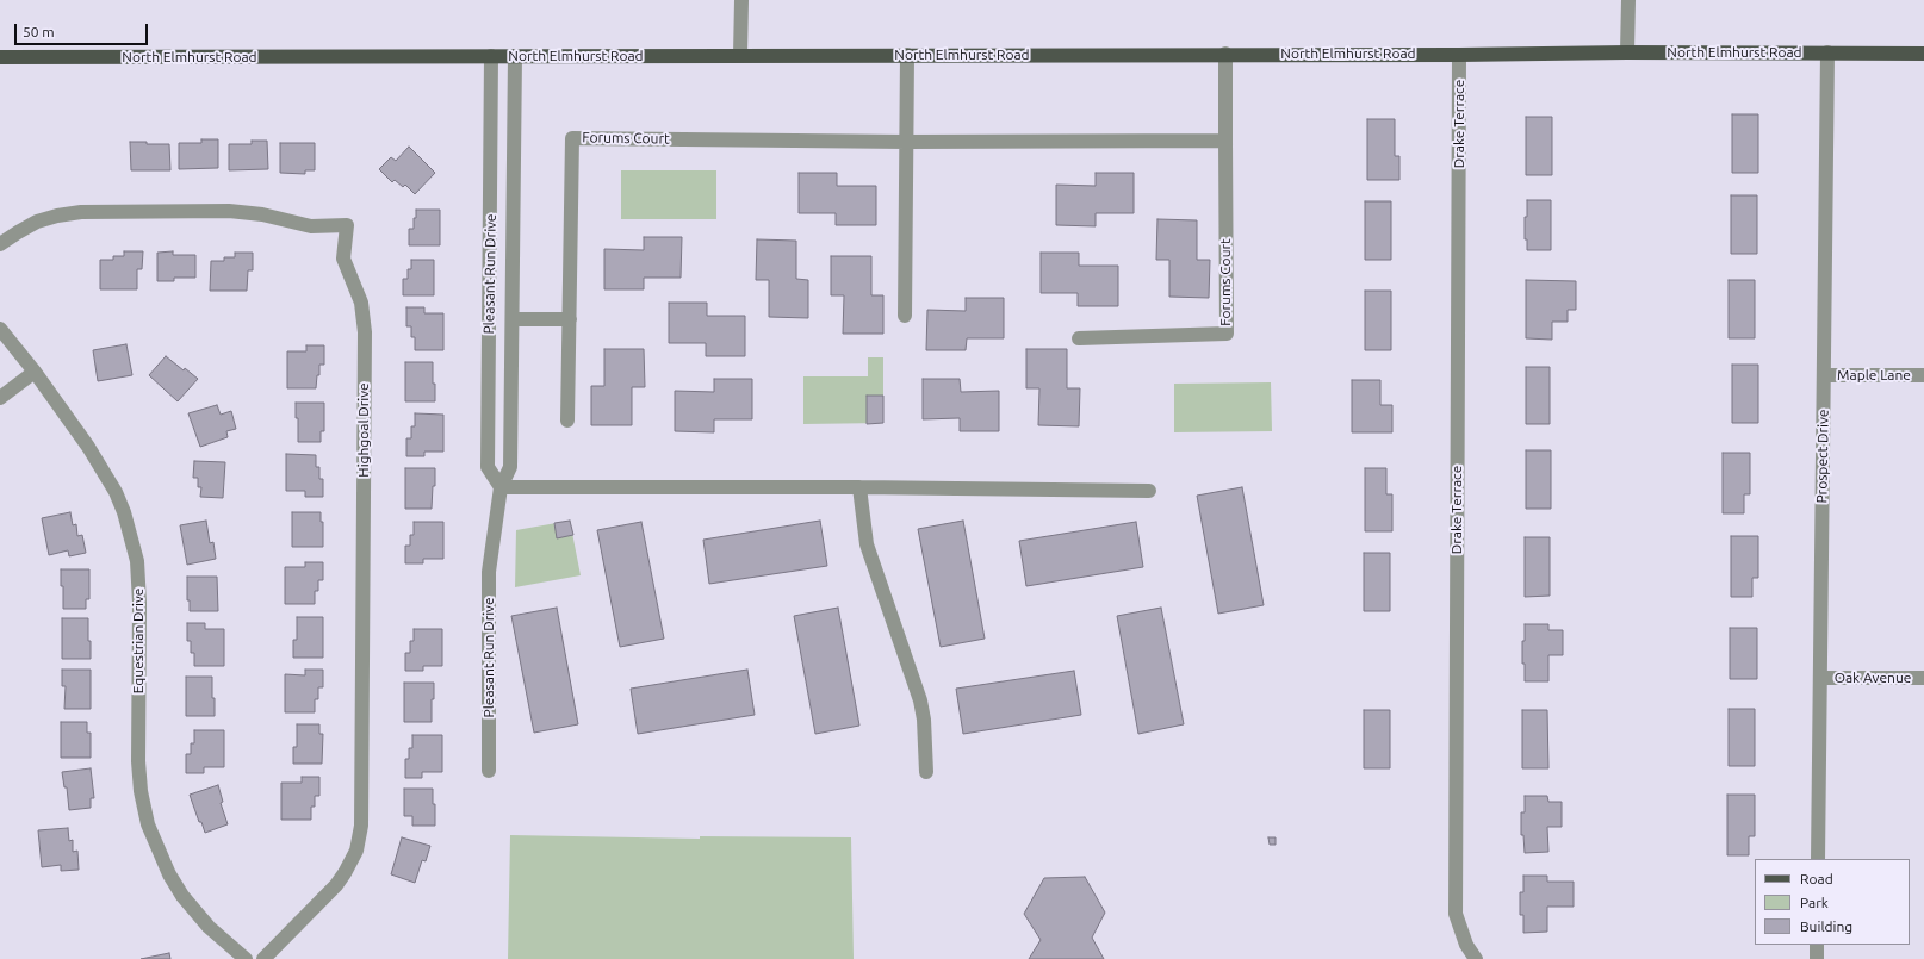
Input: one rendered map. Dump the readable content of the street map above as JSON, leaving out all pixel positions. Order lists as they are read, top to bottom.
{
  "streets": {
    "main road": ["North Elmhurst Road"],
    "street": [
      "Drake Terrace",
      "Forums Court",
      "Pleasant Run Drive",
      "Maple Lane",
      "Highgoal Drive",
      "Prospect Drive",
      "Equestrian Drive",
      "Oak Avenue"
    ]
  },
  "crossings": [
    ["North Elmhurst Road", "Drake Terrace"],
    ["North Elmhurst Road", "Forums Court"],
    ["North Elmhurst Road", "Pleasant Run Drive"],
    ["North Elmhurst Road", "Prospect Drive"],
    ["Maple Lane", "Prospect Drive"],
    ["Prospect Drive", "Oak Avenue"]
  ],
  "legend": ["Road", "Park", "Building"],
  "scale_bar": "50 m"
}
